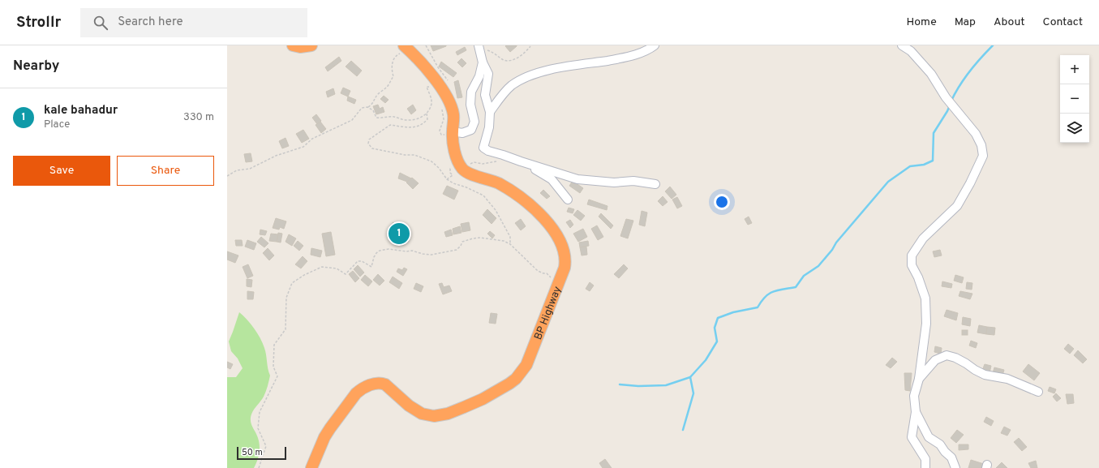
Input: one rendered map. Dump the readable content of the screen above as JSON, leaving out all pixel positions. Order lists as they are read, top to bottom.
{
  "streets": {
    "highway": ["BP Highway"]
  },
  "scale_bar": "50 m",
  "page": {
    "header": "Strollr",
    "search": "Search here",
    "nav": [
      "Home",
      "Map",
      "About",
      "Contact"
    ],
    "heading": "Nearby",
    "map_buttons": ["+", "−"],
    "list": [
      {
        "mark": "1",
        "name": "kale bahadur",
        "note": "Place",
        "value": "330 m"
      }
    ],
    "buttons": ["Save", "Share"],
    "pins": "1",
    "scale": "50 m"
  }
}
